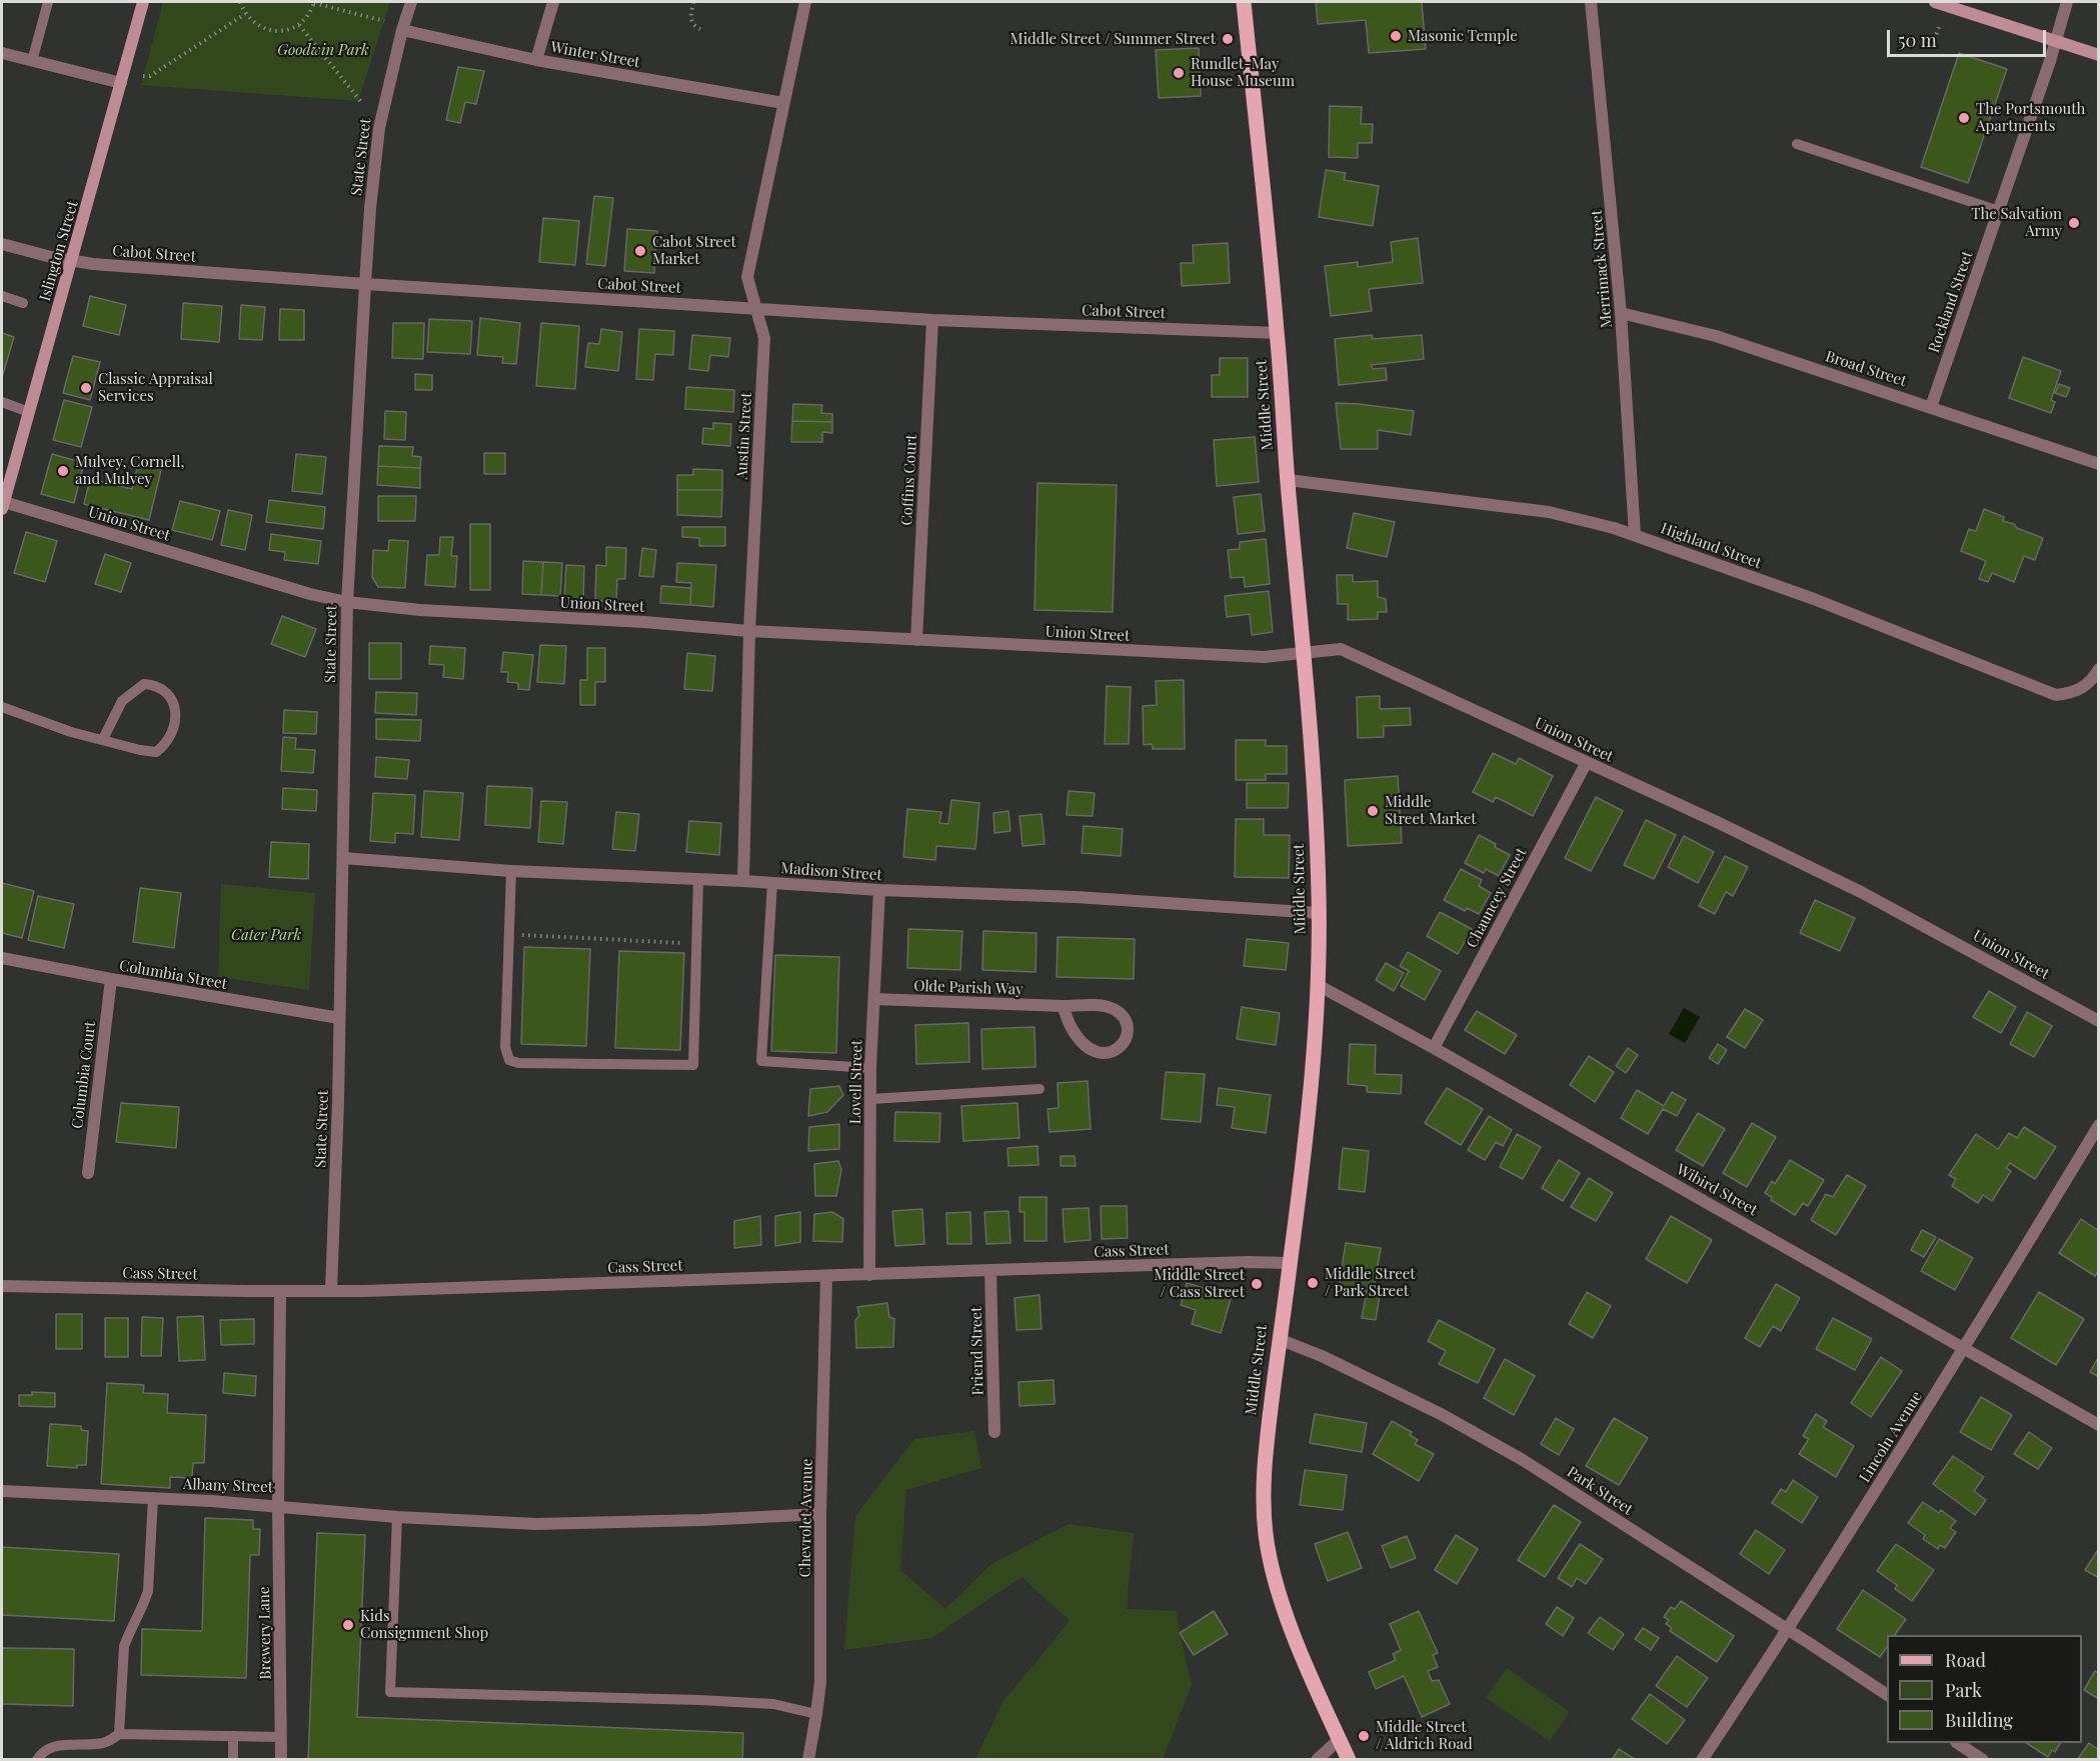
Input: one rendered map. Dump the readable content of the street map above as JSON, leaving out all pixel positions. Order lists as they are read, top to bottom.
{
  "streets": {
    "main road": ["Middle Street"],
    "street": [
      "Winter Street",
      "State Street",
      "Islington Street",
      "Cabot Street",
      "Merrimack Street",
      "Rockland Street",
      "Broad Street",
      "Austin Street",
      "Coffins Court",
      "Union Street",
      "Highland Street",
      "Madison Street",
      "Chauncey Street",
      "Columbia Street",
      "Olde Parish Way",
      "Columbia Court",
      "Lovell Street",
      "Wibird Street",
      "Cass Street",
      "Friend Street",
      "Lincoln Avenue",
      "Albany Street",
      "Park Street",
      "Chevrolet Avenue",
      "Brewery Lane"
    ]
  },
  "crossings": [
    ["Winter Street", "State Street"],
    ["Winter Street", "Austin Street"],
    ["State Street", "Cabot Street"],
    ["State Street", "Union Street"],
    ["State Street", "Madison Street"],
    ["State Street", "Columbia Street"],
    ["State Street", "Cass Street"],
    ["Islington Street", "Cabot Street"],
    ["Islington Street", "Union Street"],
    ["Cabot Street", "Middle Street"],
    ["Cabot Street", "Austin Street"],
    ["Cabot Street", "Coffins Court"],
    ["Merrimack Street", "Broad Street"],
    ["Merrimack Street", "Highland Street"],
    ["Rockland Street", "Broad Street"],
    ["Middle Street", "Union Street"],
    ["Middle Street", "Highland Street"],
    ["Middle Street", "Madison Street"],
    ["Middle Street", "Wibird Street"],
    ["Middle Street", "Cass Street"],
    ["Middle Street", "Park Street"],
    ["Austin Street", "Union Street"],
    ["Austin Street", "Madison Street"],
    ["Coffins Court", "Union Street"],
    ["Union Street", "Chauncey Street"],
    ["Madison Street", "Lovell Street"],
    ["Chauncey Street", "Wibird Street"],
    ["Columbia Street", "Columbia Court"],
    ["Olde Parish Way", "Lovell Street"],
    ["Lovell Street", "Cass Street"],
    ["Wibird Street", "Lincoln Avenue"],
    ["Cass Street", "Friend Street"],
    ["Cass Street", "Albany Street"],
    ["Cass Street", "Chevrolet Avenue"],
    ["Lincoln Avenue", "Park Street"],
    ["Albany Street", "Brewery Lane"]
  ],
  "parks": ["Goodwin Park", "Cater Park"],
  "places": [
    "Masonic Temple",
    "Middle Street / Summer Street",
    "Rundlet-May House Museum",
    "The Portsmouth Apartments",
    "The Salvation Army",
    "Cabot Street Market",
    "Classic Appraisal Services",
    "Mulvey, Cornell, and Mulvey",
    "Middle Street Market",
    "Middle Street / Park Street",
    "Middle Street / Cass Street",
    "Kids Consignment Shop",
    "Middle Street / Aldrich Road"
  ],
  "legend": ["Road", "Park", "Building"],
  "scale_bar": "50 m"
}
